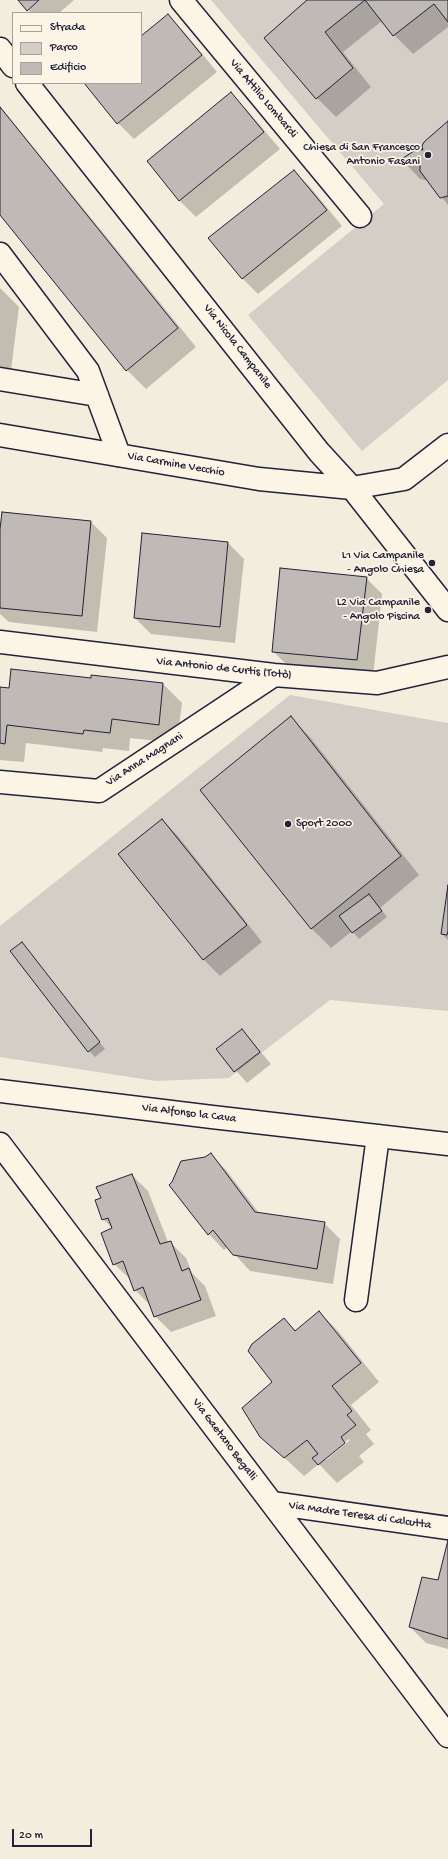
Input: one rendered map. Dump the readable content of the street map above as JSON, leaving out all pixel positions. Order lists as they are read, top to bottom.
{
  "streets": {
    "street": [
      "Via Attilio Lombardi",
      "Via Nicola Campanile",
      "Via Carmine Vecchio",
      "Via Antonio de Curtis (Totò)",
      "Via Anna Magnani",
      "Via Alfonso la Cava",
      "Via Gaetano Begalli",
      "Via Madre Teresa di Calcutta"
    ]
  },
  "crossings": [
    ["Via Nicola Campanile", "Via Carmine Vecchio"],
    ["Via Antonio de Curtis (Totò)", "Via Anna Magnani"],
    ["Via Gaetano Begalli", "Via Madre Teresa di Calcutta"]
  ],
  "places": [
    "Chiesa di San Francesco Antonio Fasani",
    "L1 Via Campanile - Angolo Chiesa",
    "L2 Via Campanile - Angolo Piscina",
    "Sport 2000"
  ],
  "legend": ["Strada", "Parco", "Edificio"],
  "scale_bar": "20 m"
}
